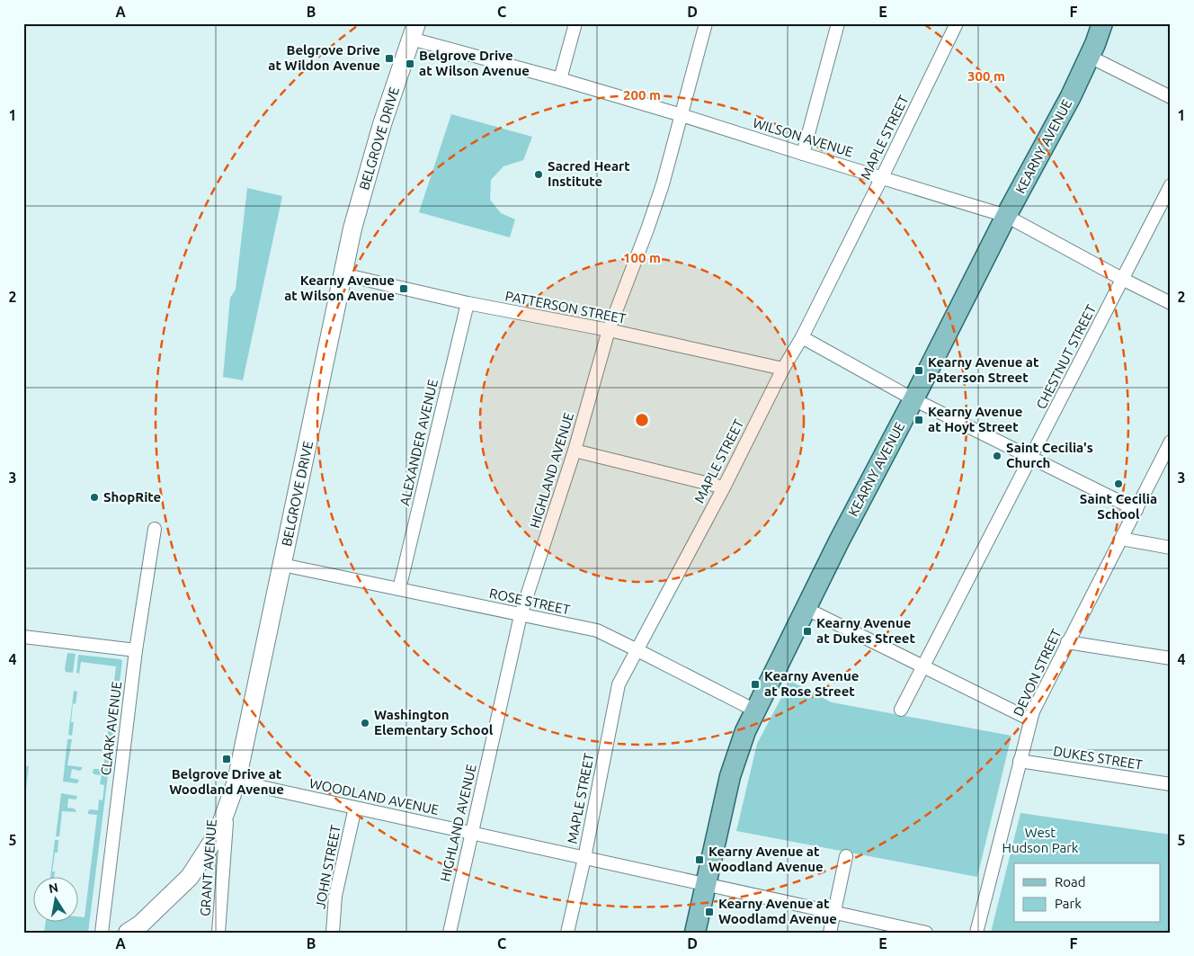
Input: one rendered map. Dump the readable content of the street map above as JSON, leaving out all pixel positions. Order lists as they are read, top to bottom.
{
  "streets": {
    "main road": ["KEARNY AVENUE"],
    "street": [
      "WILSON AVENUE",
      "MAPLE STREET",
      "BELGROVE DRIVE",
      "PATTERSON STREET",
      "CHESTNUT STREET",
      "ALEXANDER AVENUE",
      "HIGHLAND AVENUE",
      "ROSE STREET",
      "DEVON STREET",
      "CLARK AVENUE",
      "DUKES STREET",
      "WOODLAND AVENUE",
      "JOHN STREET",
      "GRANT AVENUE"
    ]
  },
  "crossings": [
    ["WILSON AVENUE", "MAPLE STREET"],
    ["WILSON AVENUE", "BELGROVE DRIVE"],
    ["WILSON AVENUE", "KEARNY AVENUE"],
    ["WILSON AVENUE", "CHESTNUT STREET"],
    ["WILSON AVENUE", "HIGHLAND AVENUE"],
    ["MAPLE STREET", "PATTERSON STREET"],
    ["MAPLE STREET", "ROSE STREET"],
    ["MAPLE STREET", "WOODLAND AVENUE"],
    ["BELGROVE DRIVE", "PATTERSON STREET"],
    ["BELGROVE DRIVE", "ROSE STREET"],
    ["BELGROVE DRIVE", "WOODLAND AVENUE"],
    ["BELGROVE DRIVE", "GRANT AVENUE"],
    ["KEARNY AVENUE", "ROSE STREET"],
    ["KEARNY AVENUE", "WOODLAND AVENUE"],
    ["PATTERSON STREET", "ALEXANDER AVENUE"],
    ["PATTERSON STREET", "HIGHLAND AVENUE"],
    ["ALEXANDER AVENUE", "ROSE STREET"],
    ["HIGHLAND AVENUE", "ROSE STREET"],
    ["HIGHLAND AVENUE", "WOODLAND AVENUE"],
    ["DEVON STREET", "DUKES STREET"],
    ["WOODLAND AVENUE", "JOHN STREET"]
  ],
  "parks": ["West Hudson Park"],
  "places": {
    "transit": [
      "Belgrove Drive at Wildon Avenue",
      "Belgrove Drive at Wilson Avenue",
      "Kearny Avenue at Wilson Avenue",
      "Kearny Avenue at Paterson Street",
      "Kearny Avenue at Hoyt Street",
      "Kearny Avenue at Dukes Street",
      "Kearny Avenue at Rose Street",
      "Belgrove Drive at Woodland Avenue",
      "Kearny Avenue at Woodland Avenue",
      "Kearny Avenue at Woodlamd Avenue"
    ],
    "other": [
      "Sacred Heart Institute",
      "Saint Cecilia's Church",
      "Saint Cecilia School",
      "ShopRite",
      "Washington Elementary School"
    ]
  },
  "legend": ["Road", "Park"],
  "north": "top",
  "grid": {
    "columns": [
      "A",
      "B",
      "C",
      "D",
      "E",
      "F"
    ],
    "rows": [
      "1",
      "2",
      "3",
      "4",
      "5"
    ]
  },
  "rings": ["300 m", "200 m", "100 m"]
}
